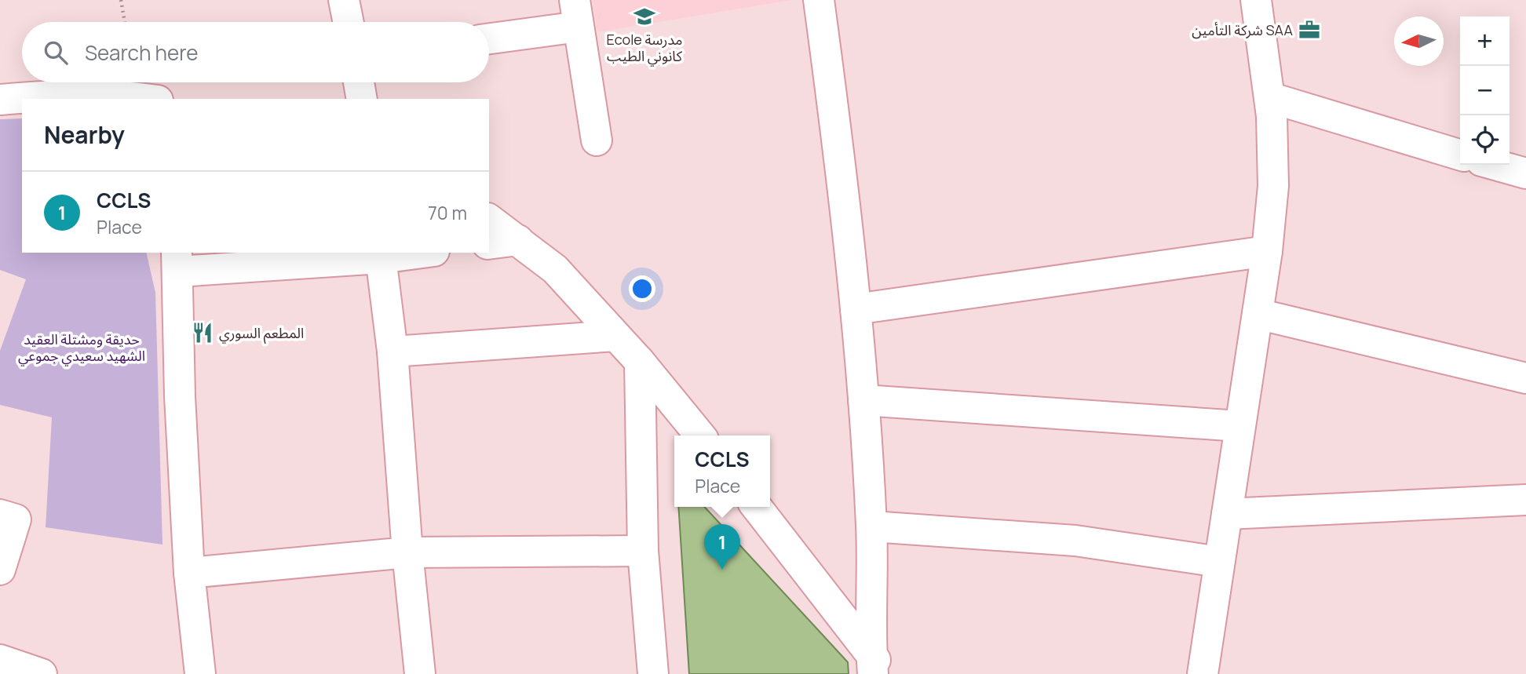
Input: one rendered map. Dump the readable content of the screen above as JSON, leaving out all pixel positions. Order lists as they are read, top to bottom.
{
  "parks": ["حديقة ومشتلة العقيد الشهيد سعيدي جموعي"],
  "places": {
    "school or university": ["Ecole مدرسة كانوني الطيب"],
    "office": ["شركة التأمين SAA"],
    "restaurant": ["المطعم السوري"]
  },
  "north": "left",
  "page": {
    "map_buttons": ["+", "−"],
    "search": "Search here",
    "heading": "Nearby",
    "list": [
      {
        "mark": "1",
        "name": "CCLS",
        "note": "Place",
        "value": "70 m"
      }
    ],
    "popup": ["CCLS", "Place"],
    "pins": "1"
  }
}
